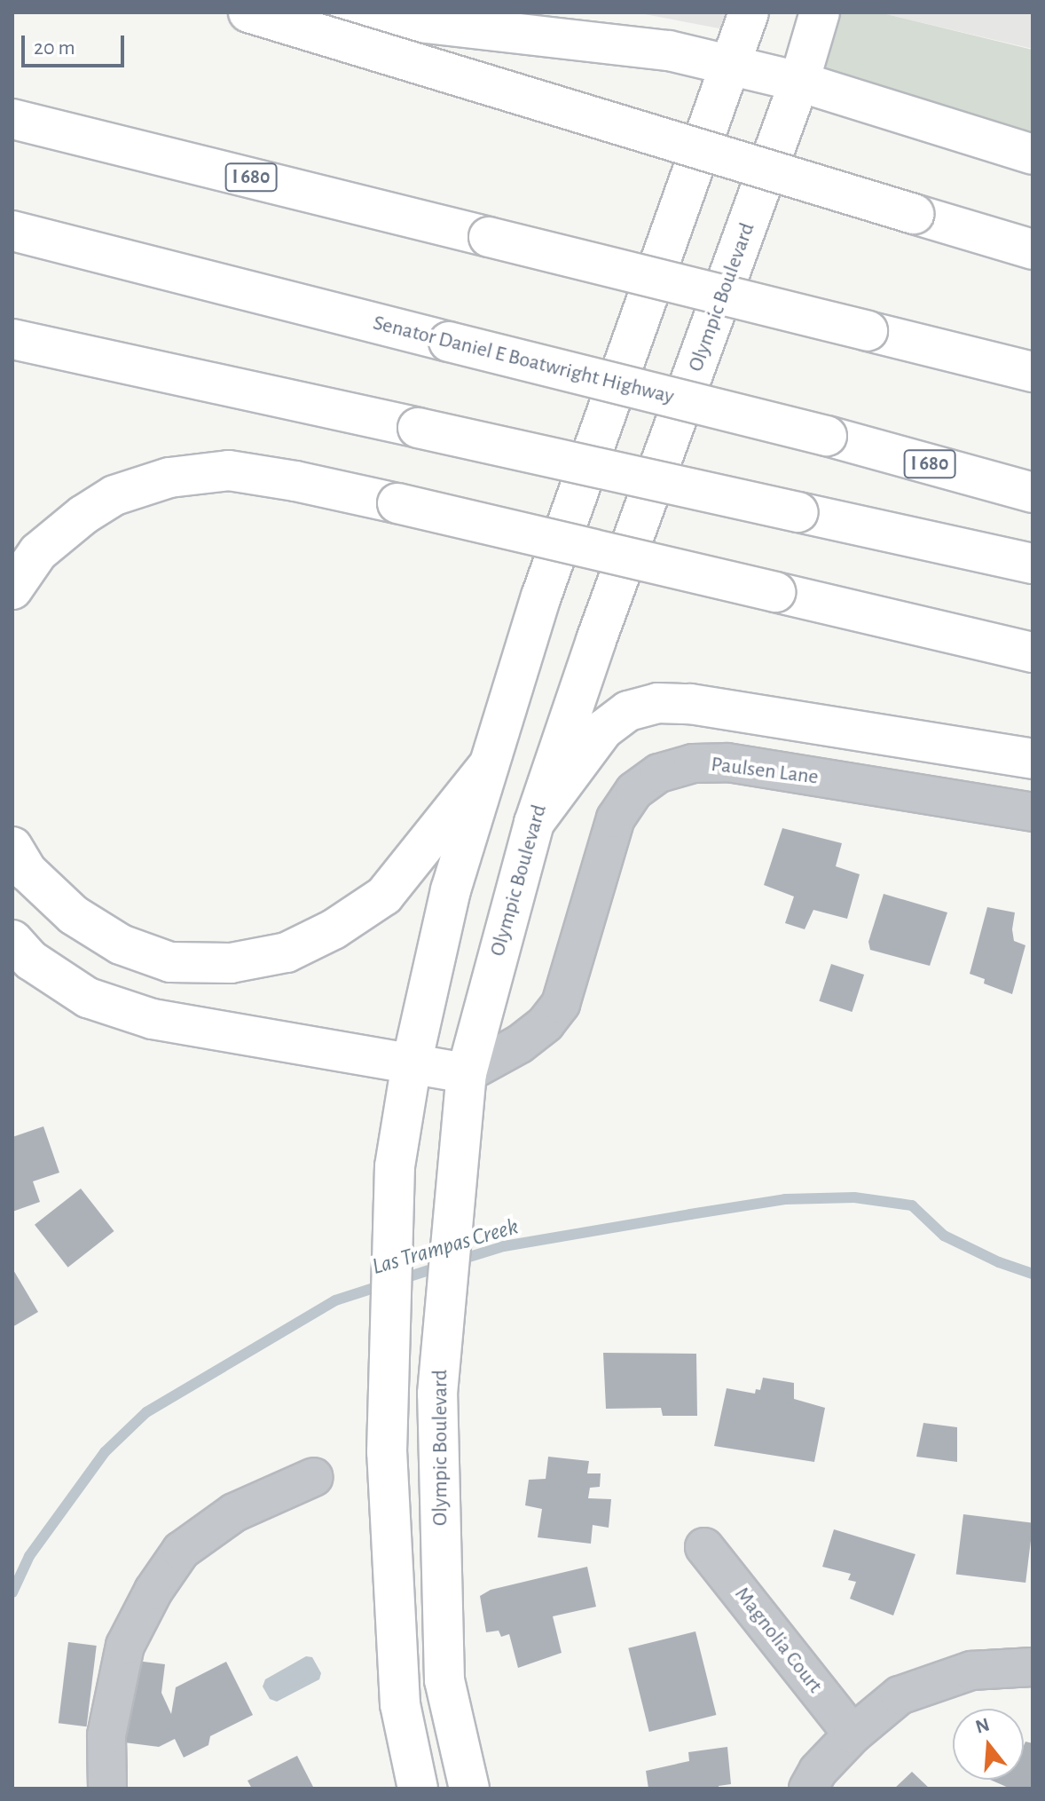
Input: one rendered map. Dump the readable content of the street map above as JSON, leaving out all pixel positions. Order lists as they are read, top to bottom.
{
  "streets": {
    "main road": ["I 680", "Olympic Boulevard", "Senator Daniel E Boatwright Highway"],
    "street": ["Paulsen Lane", "Magnolia Court"]
  },
  "crossings": [
    ["Olympic Boulevard", "Paulsen Lane"]
  ],
  "water": ["Las Trampas Creek"],
  "scale_bar": "20 m",
  "north": "top"
}
